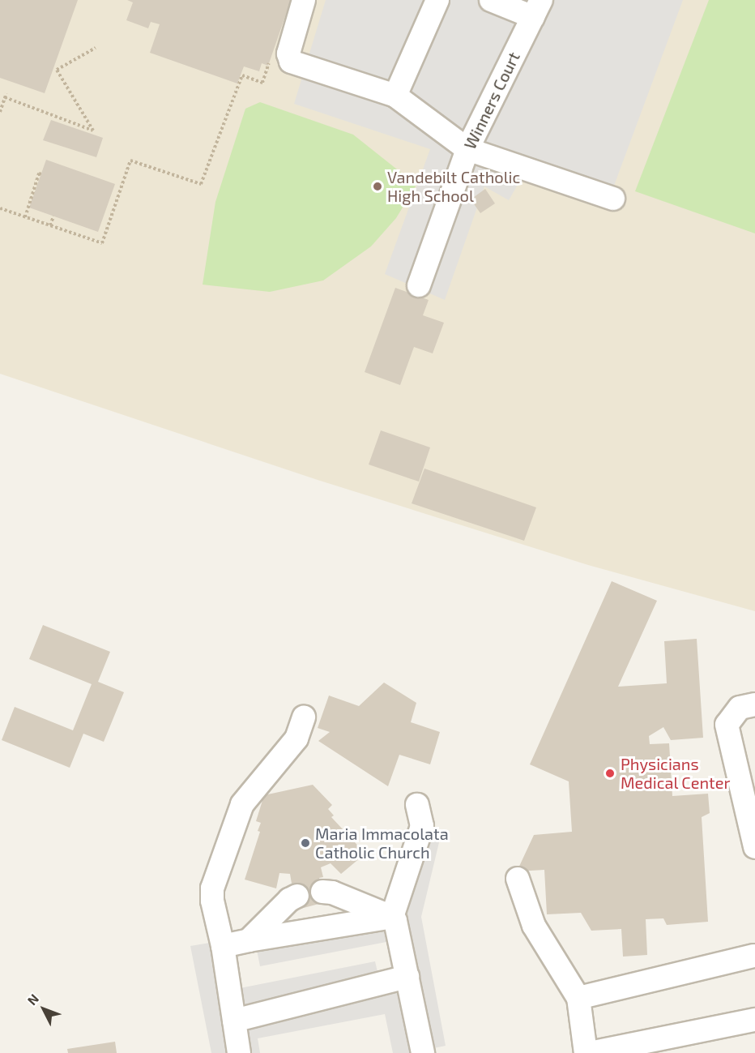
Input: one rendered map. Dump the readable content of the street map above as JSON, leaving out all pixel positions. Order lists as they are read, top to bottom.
{
  "streets": {
    "street": ["Winners Court"]
  },
  "places": ["Vandebilt Catholic High School", "Physicians Medical Center", "Maria Immacolata Catholic Church"],
  "north": "top left"
}
